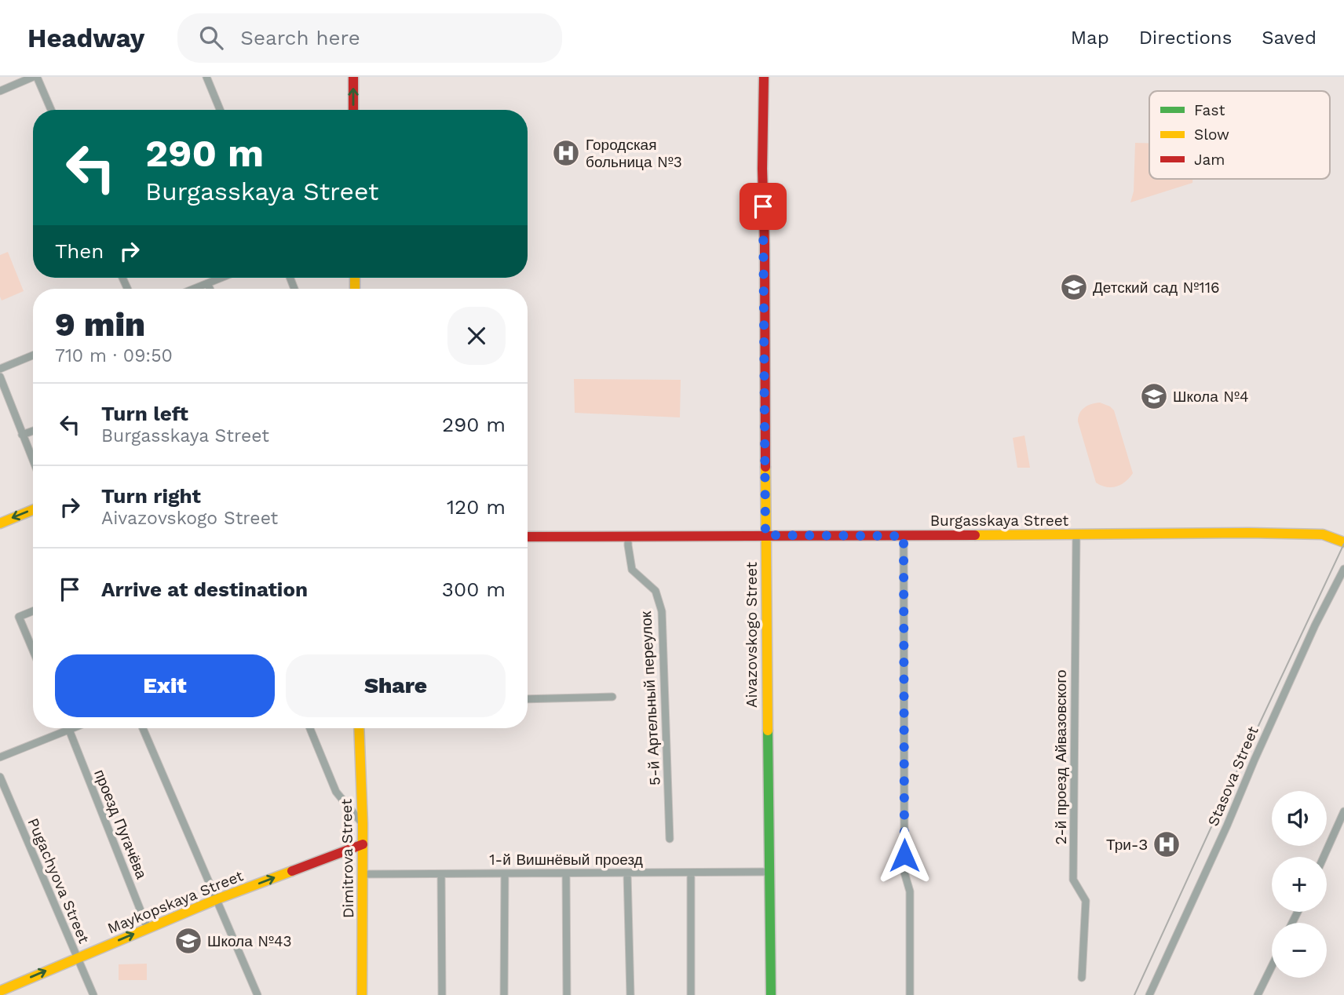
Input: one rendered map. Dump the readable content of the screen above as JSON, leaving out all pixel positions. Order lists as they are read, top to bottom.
{
  "streets": {
    "street": [
      "Burgasskaya Street",
      "Aivazovskogo Street",
      "5-й Артельный переулок",
      "2-й проезд Айвазовского",
      "Stasova Street",
      "проезд Пугачёва",
      "Dimitrova Street",
      "1-й Вишнёвый проезд",
      "Pugachyova Street",
      "Maykopskaya Street"
    ]
  },
  "crossings": [
    ["Burgasskaya Street", "Aivazovskogo Street"],
    ["Burgasskaya Street", "5-й Артельный переулок"],
    ["Burgasskaya Street", "2-й проезд Айвазовского"],
    ["Aivazovskogo Street", "1-й Вишнёвый проезд"],
    ["проезд Пугачёва", "Maykopskaya Street"],
    ["Dimitrova Street", "1-й Вишнёвый проезд"],
    ["Dimitrova Street", "Maykopskaya Street"],
    ["Pugachyova Street", "Maykopskaya Street"]
  ],
  "one_way": ["Maykopskaya Street"],
  "places": {
    "hospital": ["Городская больница №3", "Три-З"],
    "school or university": ["Детский сад №116", "Школа №4", "Школа №43"]
  },
  "legend": ["Fast", "Slow", "Jam"],
  "page": {
    "header": "Headway",
    "search": "Search here",
    "nav": ["Map", "Directions", "Saved"],
    "turn": ["290 m", "Burgasskaya Street"],
    "then": "Then",
    "heading": ["9 min", "710 m · 09:50"],
    "list": [
      {
        "name": "Turn left",
        "note": "Burgasskaya Street",
        "value": "290 m"
      },
      {
        "name": "Turn right",
        "note": "Aivazovskogo Street",
        "value": "120 m"
      },
      {
        "name": "Arrive at destination",
        "value": "300 m"
      }
    ],
    "buttons": ["Exit", "Share"],
    "map_buttons": ["+", "−"]
  }
}
